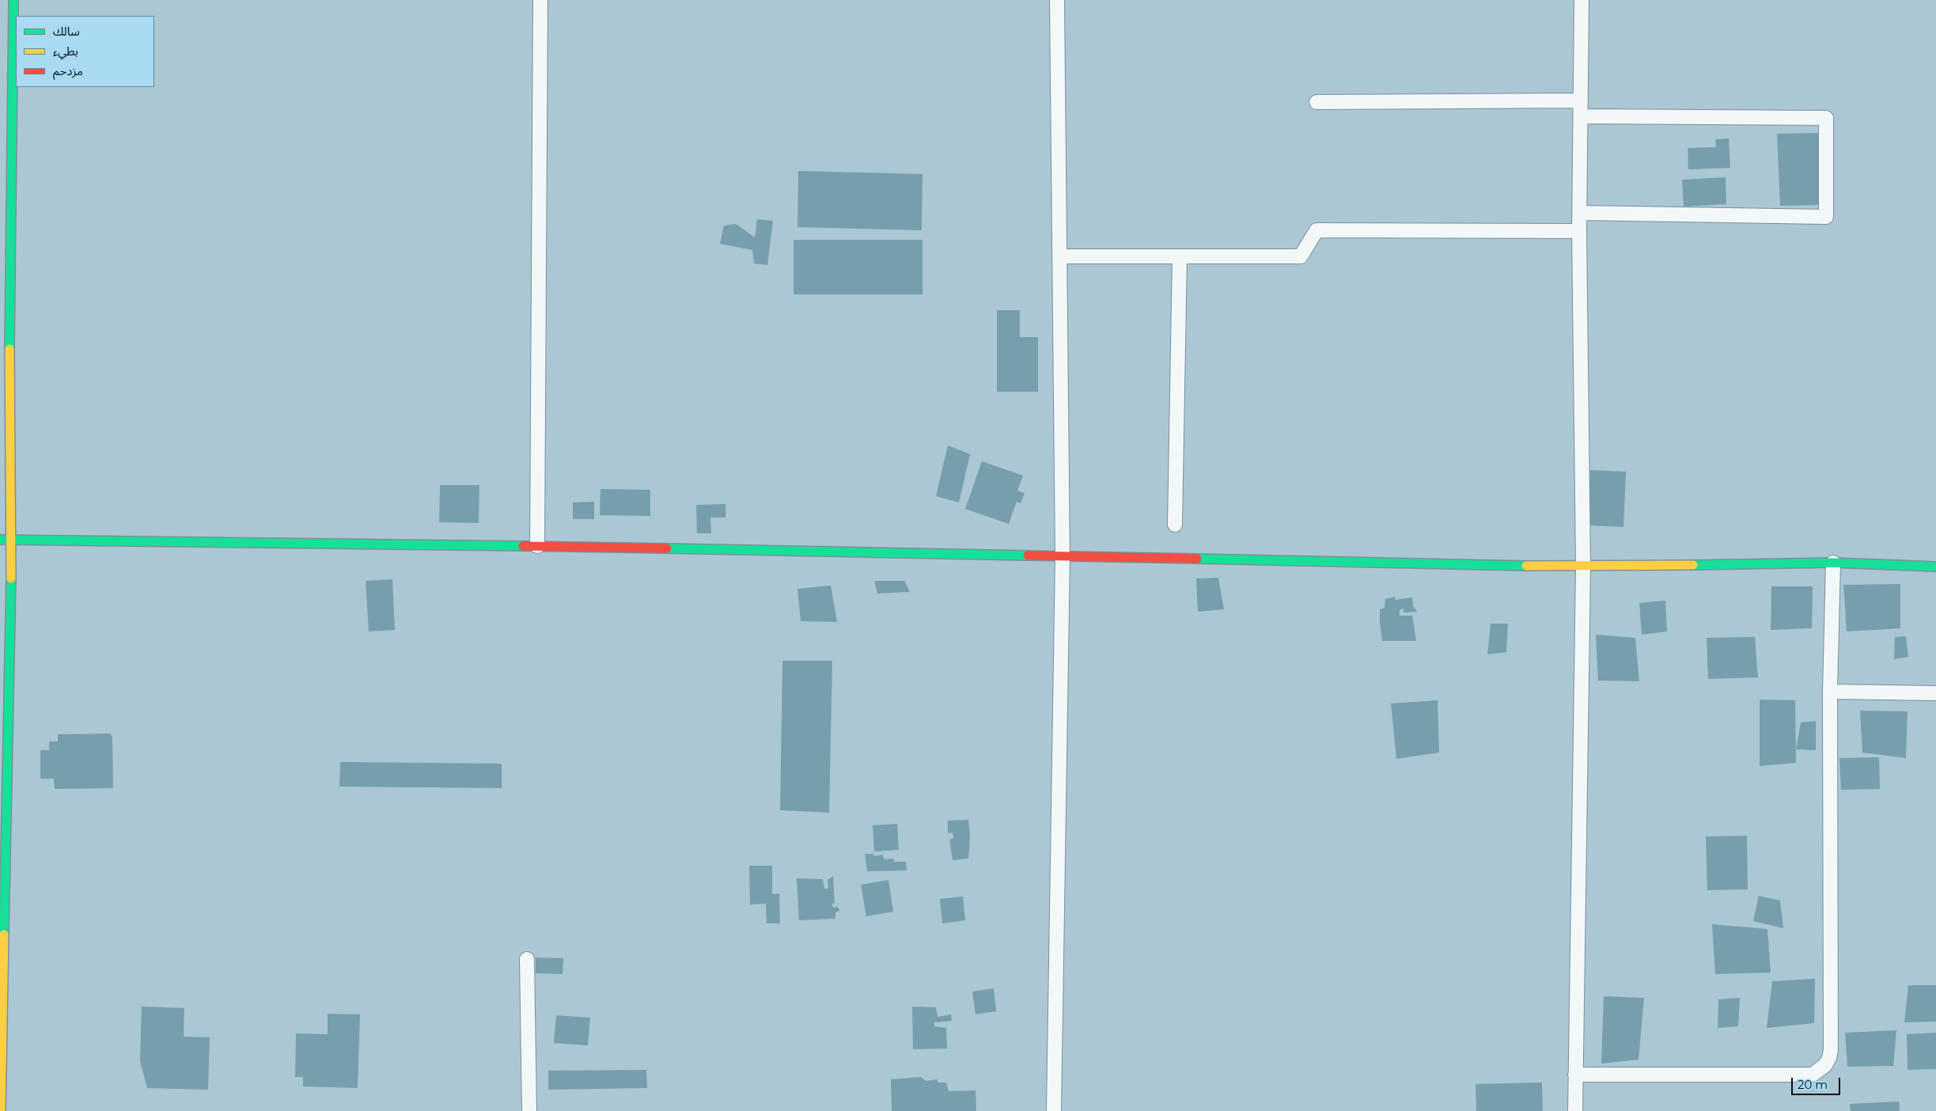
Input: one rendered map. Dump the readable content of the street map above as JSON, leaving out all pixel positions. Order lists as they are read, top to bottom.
{
  "legend": ["سالك", "بطيء", "مزدحم"],
  "scale_bar": "20 m"
}
